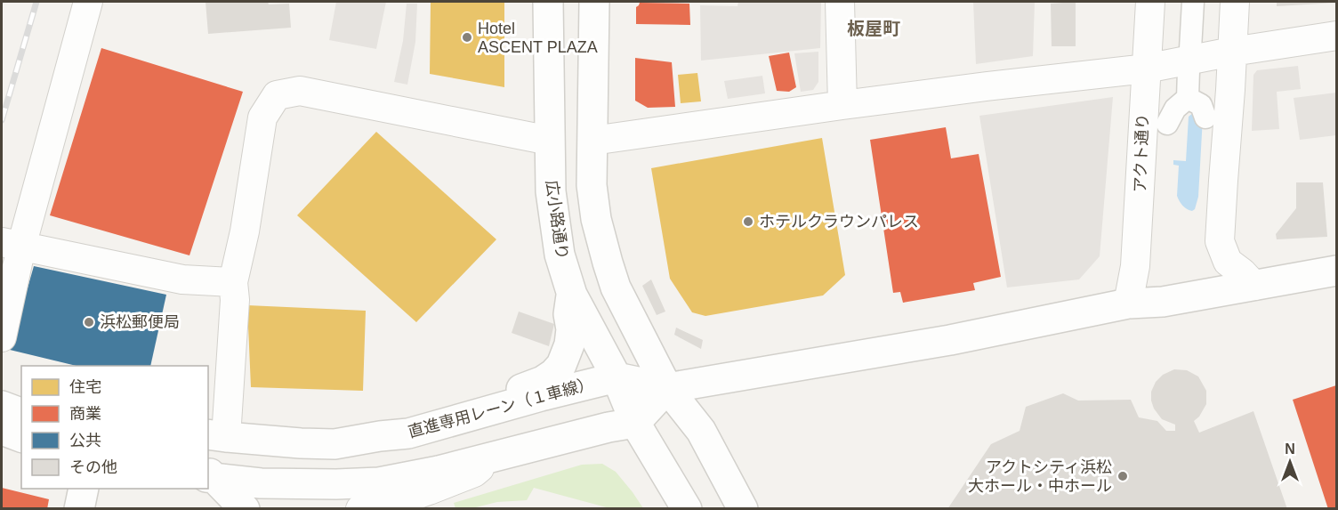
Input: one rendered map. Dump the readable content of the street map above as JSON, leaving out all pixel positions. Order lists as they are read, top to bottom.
{
  "streets": {
    "street": ["アクト通り", "広小路通り", "直進専用レーン（１車線）"]
  },
  "crossings": [
    ["広小路通り", "直進専用レーン（１車線）"]
  ],
  "districts": ["板屋町"],
  "places": [
    "Hotel ASCENT PLAZA",
    "ホテルクラウンパレス",
    "浜松郵便局",
    "アクトシティ浜松 大ホール・中ホール"
  ],
  "legend": [
    "住宅",
    "商業",
    "公共",
    "その他"
  ],
  "north": "top"
}
